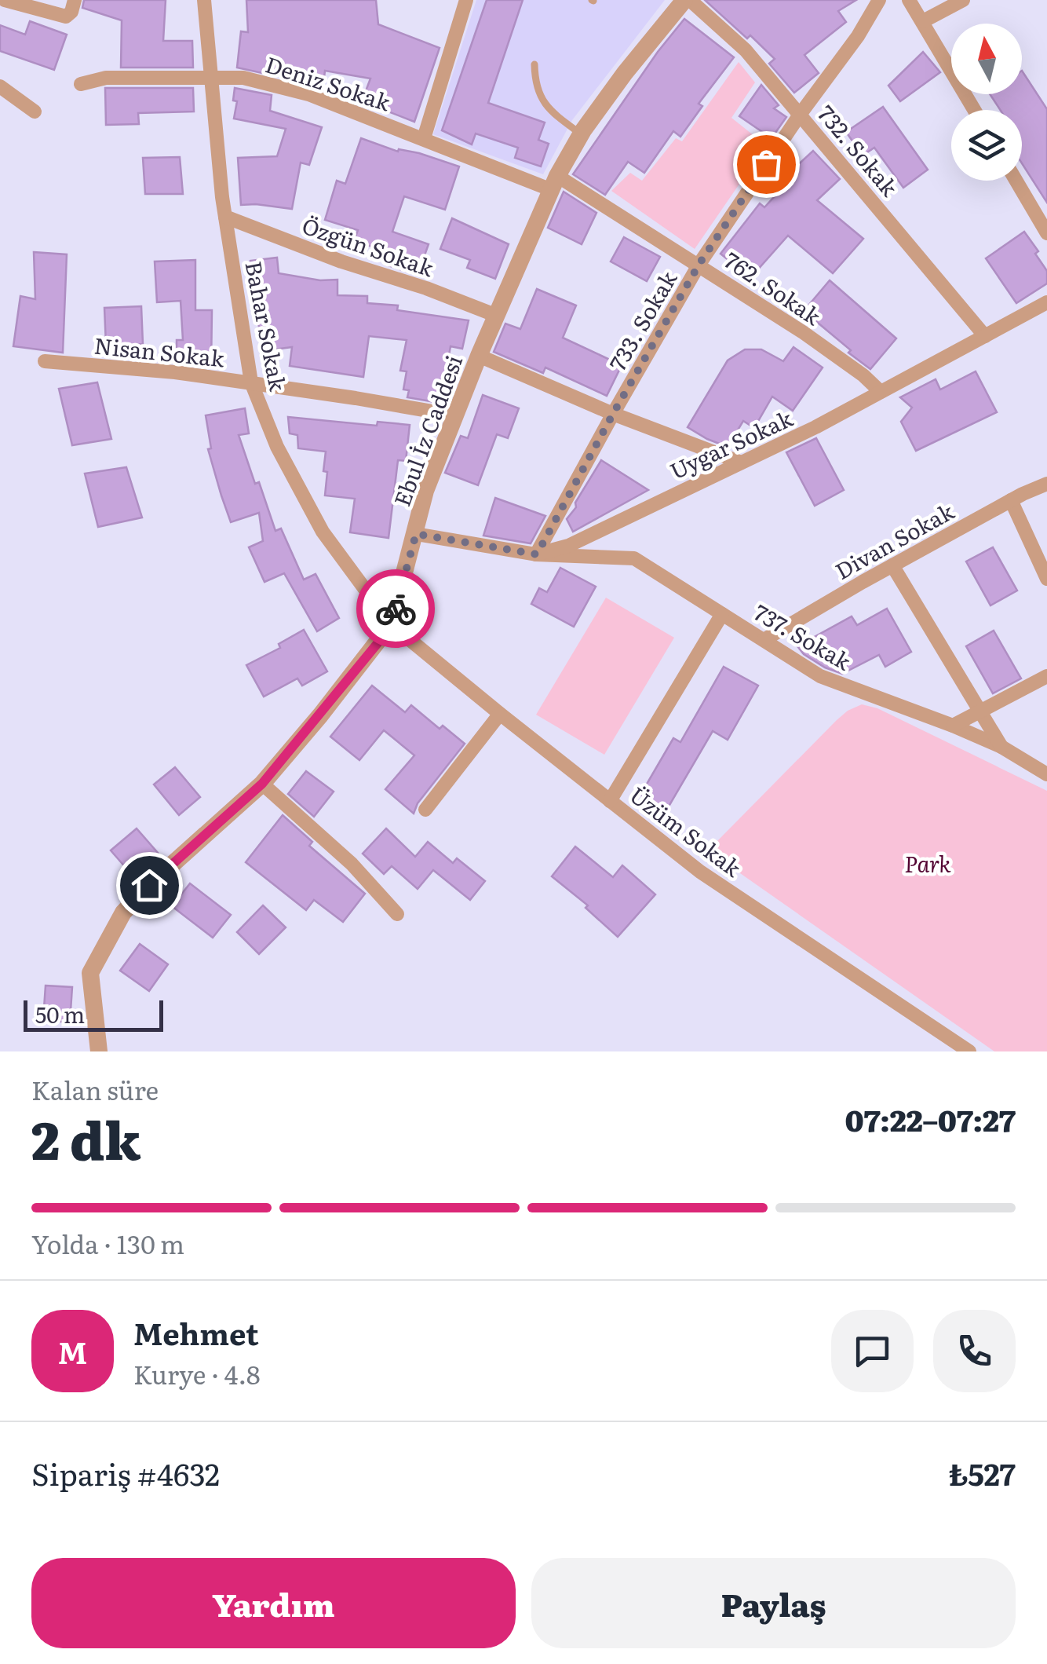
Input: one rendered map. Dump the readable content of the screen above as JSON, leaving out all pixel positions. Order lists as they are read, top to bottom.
{
  "streets": {
    "street": [
      "Deniz Sokak",
      "732. Sokak",
      "Özgün Sokak",
      "762. Sokak",
      "733. Sokak",
      "Bahar Sokak",
      "Nisan Sokak",
      "Ebul İz Caddesi",
      "Uygar Sokak",
      "Divan Sokak",
      "737. Sokak",
      "Üzüm Sokak"
    ]
  },
  "crossings": [
    ["Deniz Sokak", "762. Sokak"],
    ["Deniz Sokak", "Bahar Sokak"],
    ["Deniz Sokak", "Ebul İz Caddesi"],
    ["732. Sokak", "733. Sokak"],
    ["732. Sokak", "Ebul İz Caddesi"],
    ["732. Sokak", "Uygar Sokak"],
    ["Özgün Sokak", "Bahar Sokak"],
    ["Özgün Sokak", "Ebul İz Caddesi"],
    ["762. Sokak", "733. Sokak"],
    ["762. Sokak", "Ebul İz Caddesi"],
    ["762. Sokak", "Uygar Sokak"],
    ["733. Sokak", "Uygar Sokak"],
    ["733. Sokak", "737. Sokak"],
    ["Bahar Sokak", "Nisan Sokak"],
    ["Bahar Sokak", "Ebul İz Caddesi"],
    ["Bahar Sokak", "Üzüm Sokak"],
    ["Nisan Sokak", "Ebul İz Caddesi"],
    ["Ebul İz Caddesi", "Uygar Sokak"],
    ["Ebul İz Caddesi", "Üzüm Sokak"],
    ["Uygar Sokak", "737. Sokak"],
    ["Divan Sokak", "737. Sokak"]
  ],
  "parks": ["Park"],
  "scale_bar": "50 m",
  "north": "top",
  "page": {
    "scale": "50 m",
    "heading": ["2 dk", "Kalan süre", "07:22–07:27"],
    "panel": [
      "Mehmet",
      "Kurye · 4.8",
      "Sipariş #4632",
      "₺527"
    ],
    "bar": "Yolda · 130 m",
    "round": "M",
    "buttons": ["Yardım", "Paylaş"]
  }
}
